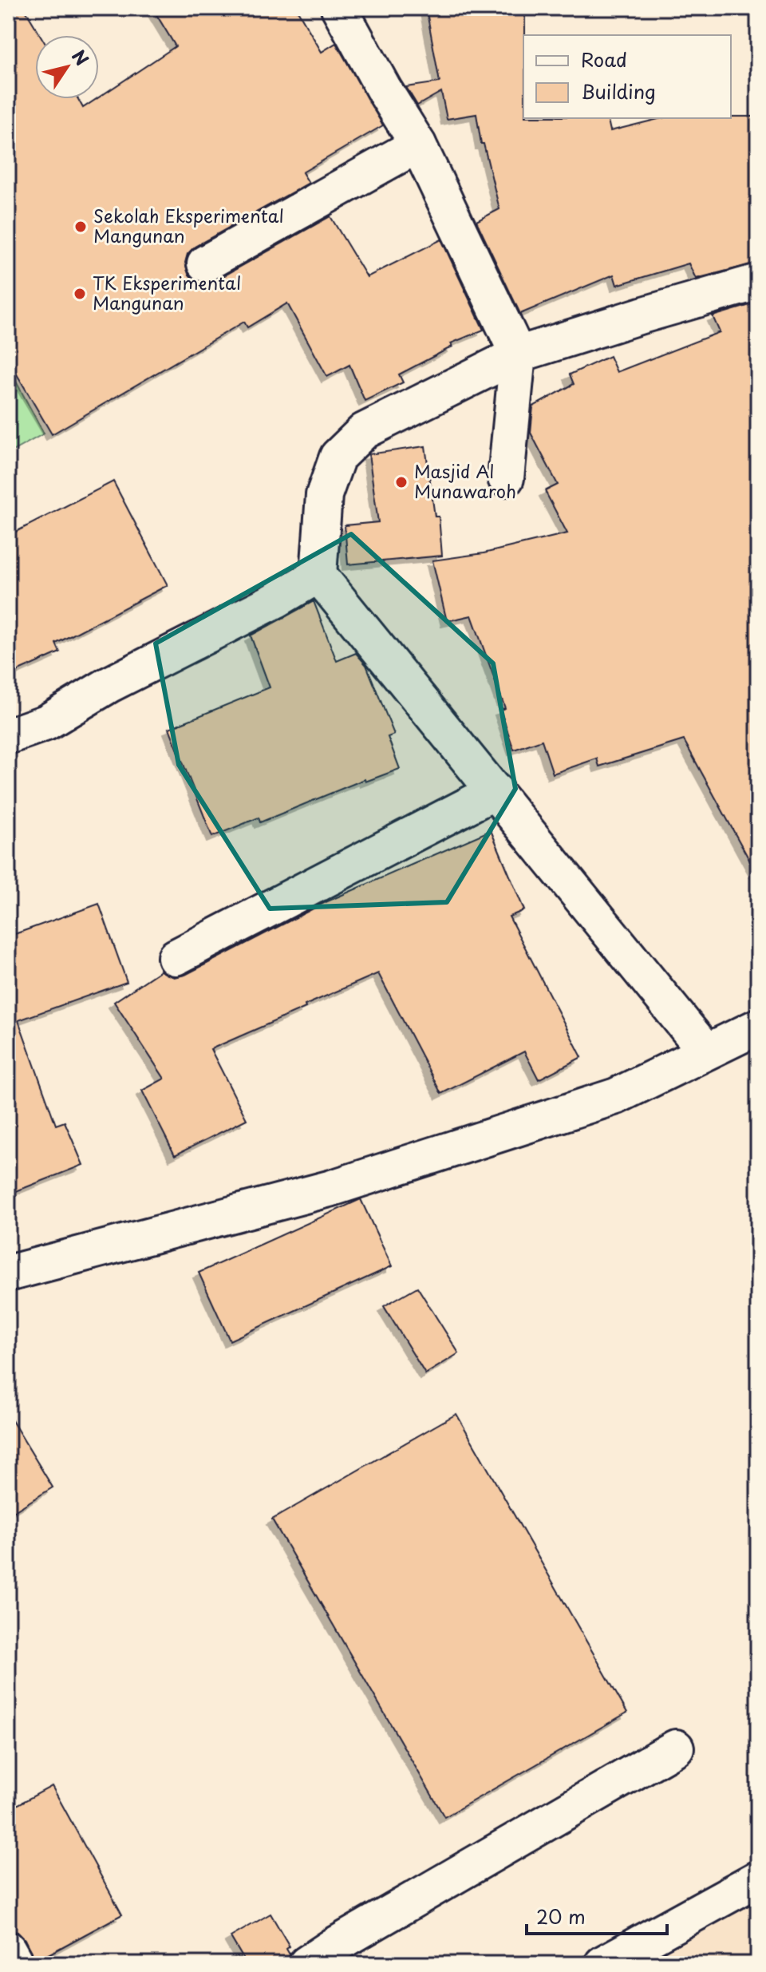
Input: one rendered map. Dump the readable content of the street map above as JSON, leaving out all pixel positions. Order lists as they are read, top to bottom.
{
  "places": ["Sekolah Eksperimental Mangunan", "TK Eksperimental Mangunan", "Masjid Al Munawaroh"],
  "legend": ["Road", "Building"],
  "scale_bar": "20 m",
  "north": "top right"
}
